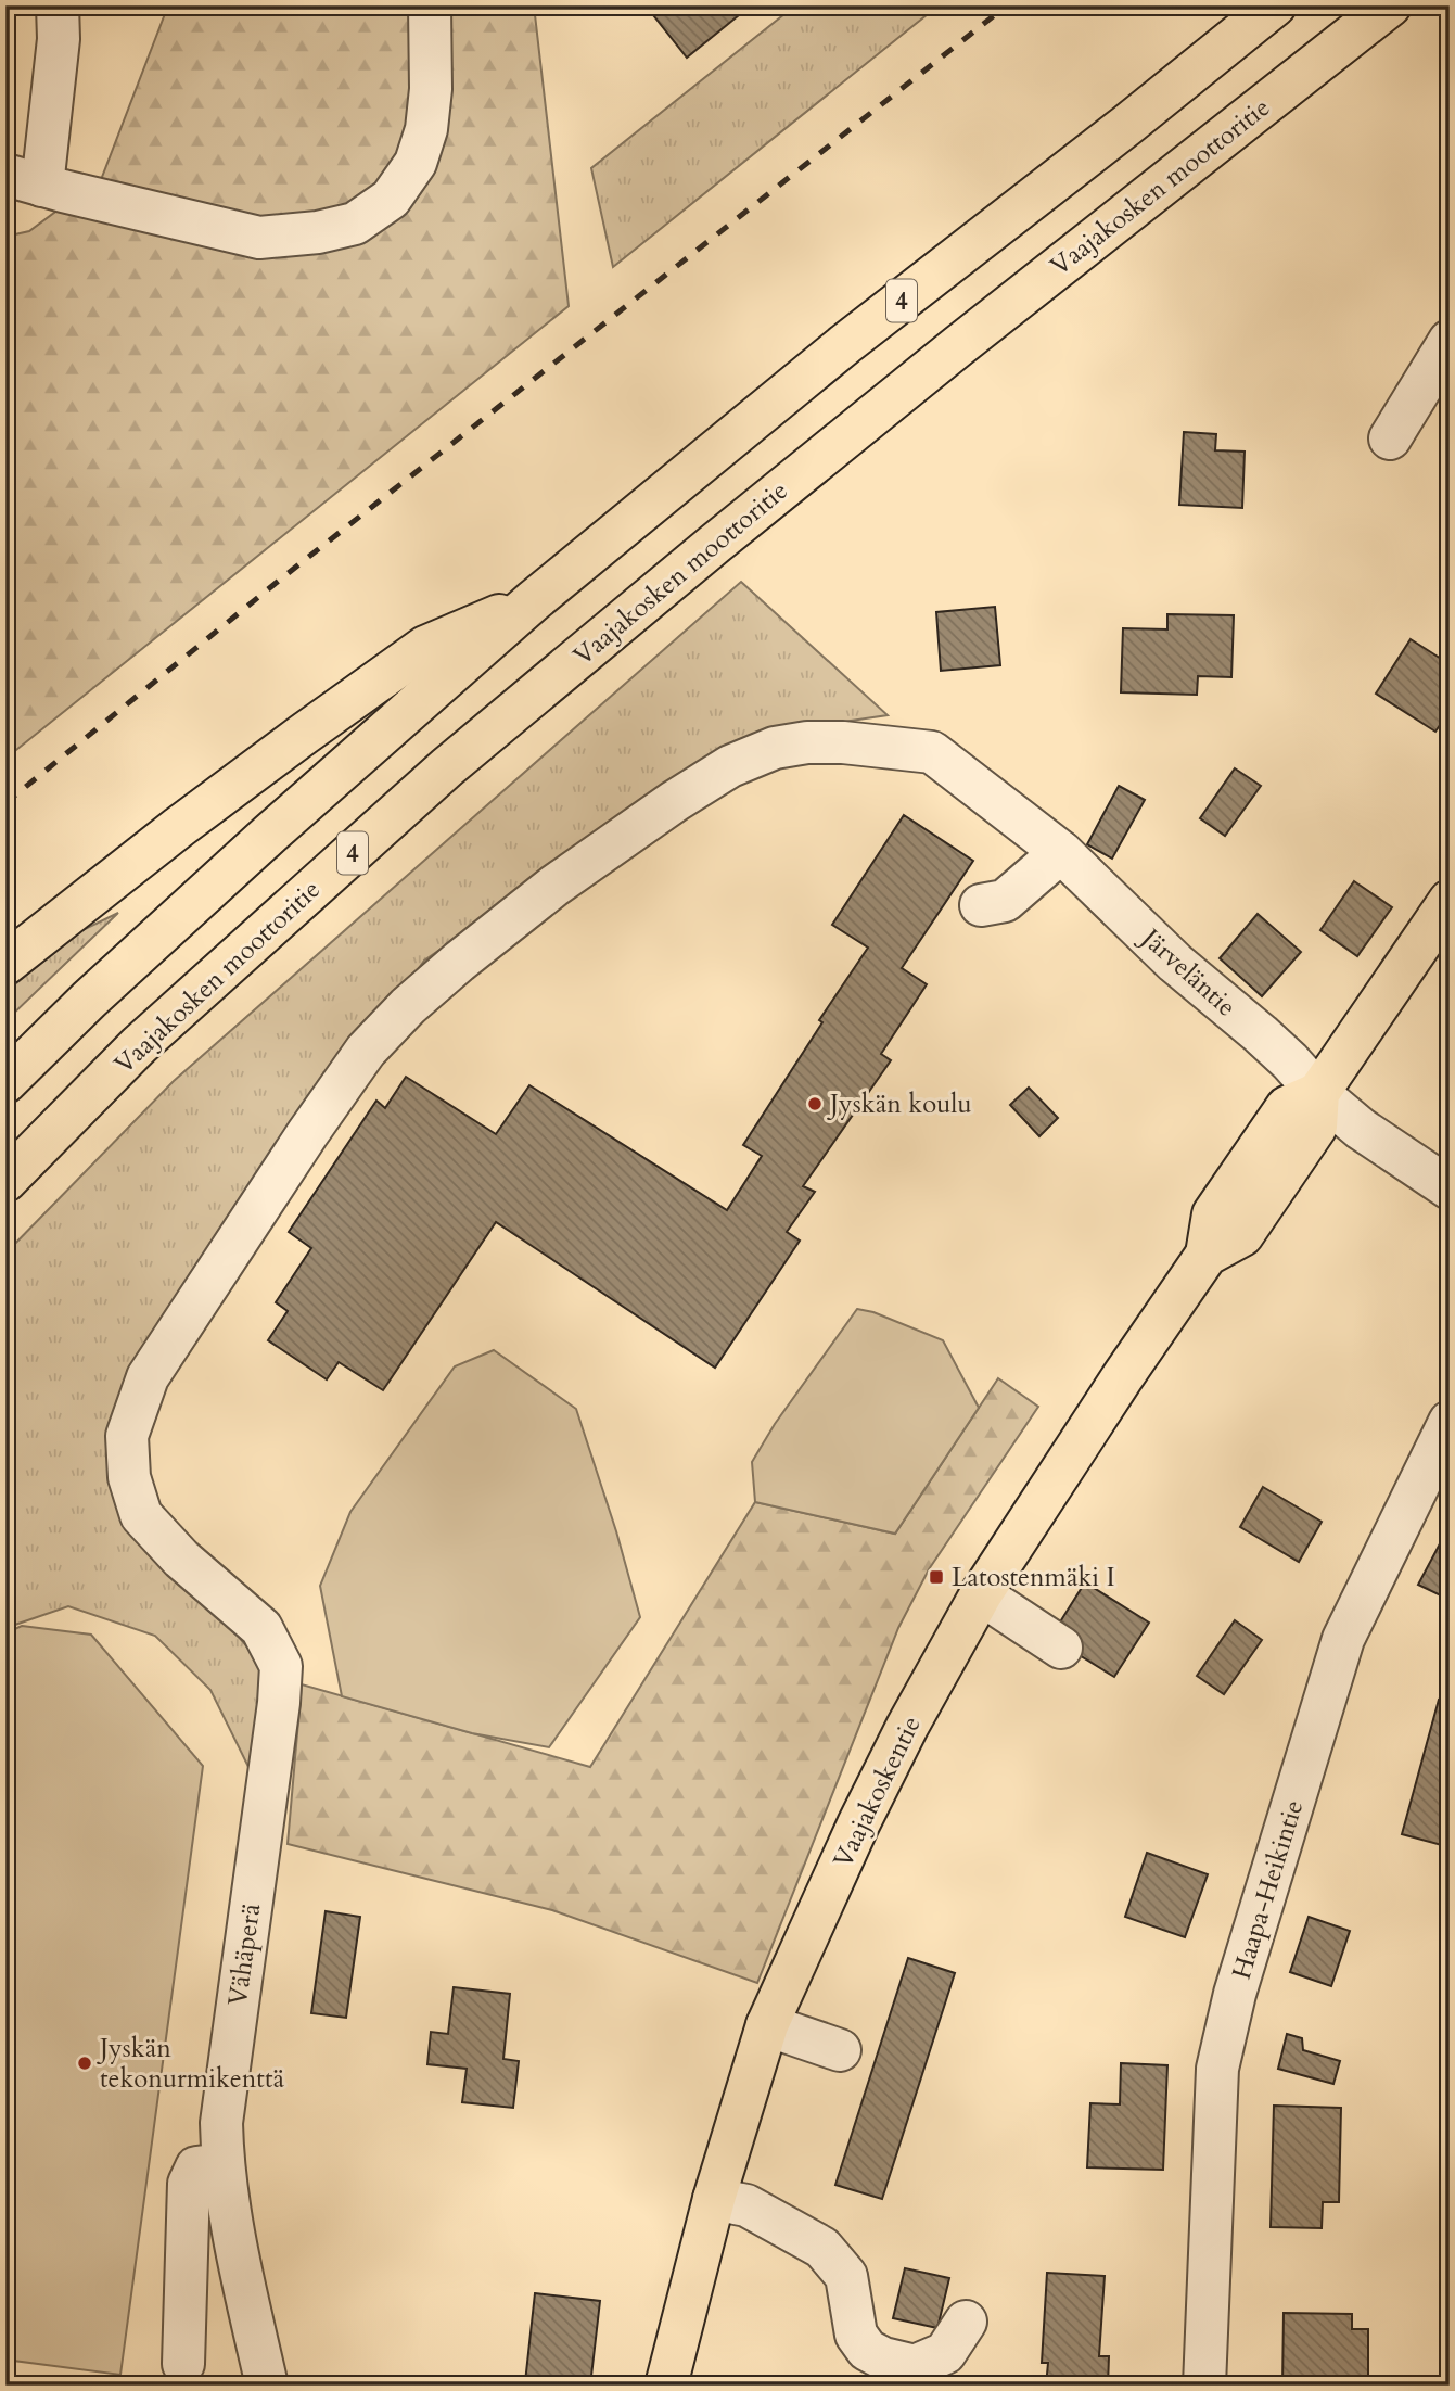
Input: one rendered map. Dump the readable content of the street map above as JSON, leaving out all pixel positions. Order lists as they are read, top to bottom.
{
  "streets": {
    "main road": ["Vaajakosken moottoritie", "4", "Vaajakoskentie"],
    "street": ["Järveläntie", "Haapa-Heikintie", "Vähäperä"]
  },
  "crossings": [
    ["Järveläntie", "Vaajakoskentie"],
    ["Järveläntie", "Vähäperä"]
  ],
  "places": {
    "other": ["Jyskän koulu", "Jyskän tekonurmikenttä"],
    "transit": ["Latostenmäki I"]
  }
}
